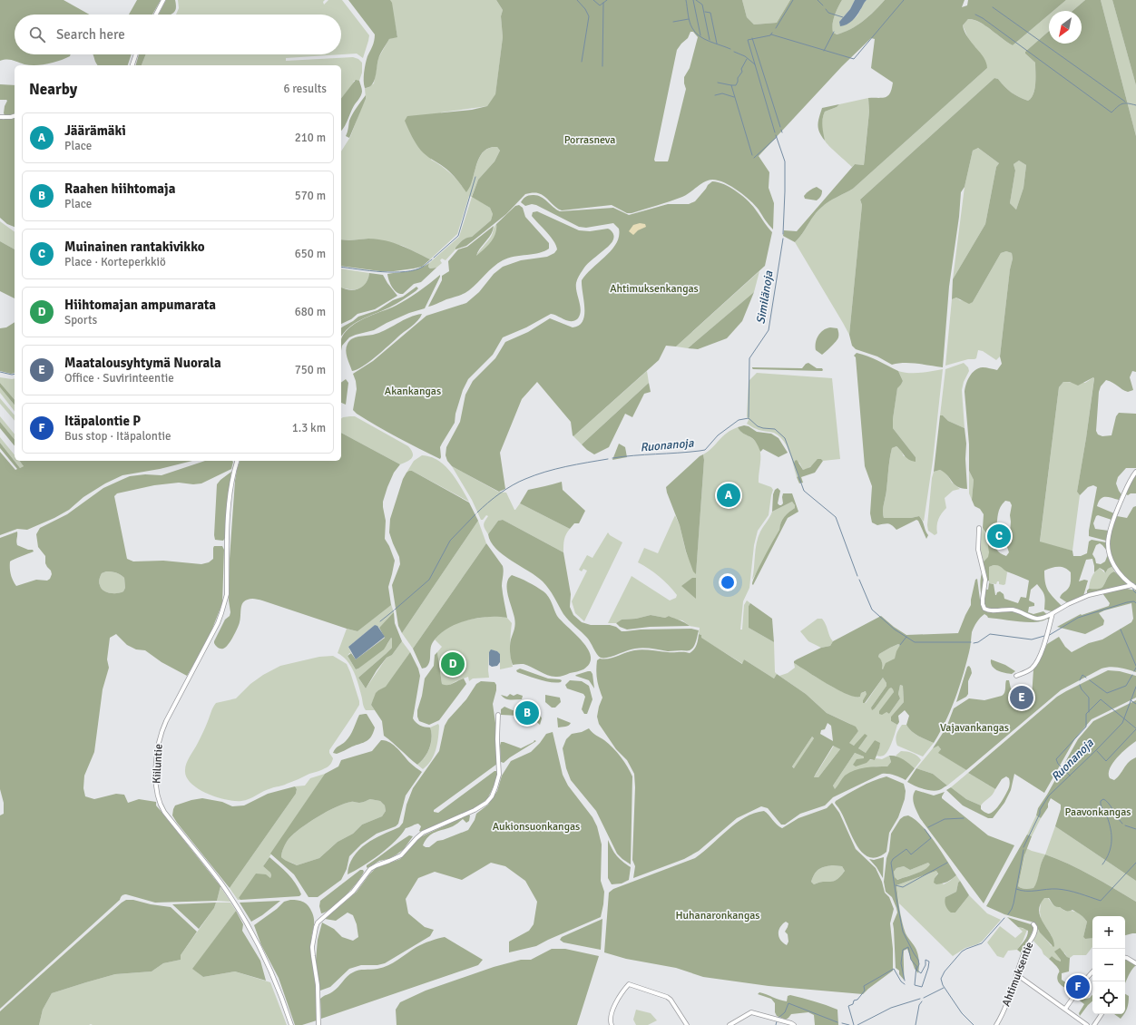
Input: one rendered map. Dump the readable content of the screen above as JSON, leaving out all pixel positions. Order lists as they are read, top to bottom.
{
  "streets": {
    "street": ["Kiiluntie", "Ahtimuksentie"]
  },
  "water": ["Similänoja", "Ruonanoja"],
  "parks": [
    "Porrasneva",
    "Ahtimuksenkangas",
    "Akankangas",
    "Vajavankangas",
    "Paavonkangas",
    "Aukionsuonkangas",
    "Huhanaronkangas"
  ],
  "north": "bottom left",
  "page": {
    "search": "Search here",
    "heading": ["Nearby", "6 results"],
    "list": [
      {
        "mark": "A",
        "name": "Jäärämäki",
        "note": "Place",
        "value": "210 m"
      },
      {
        "mark": "B",
        "name": "Raahen hiihtomaja",
        "note": "Place",
        "value": "570 m"
      },
      {
        "mark": "C",
        "name": "Muinainen rantakivikko",
        "note": "Place · Korteperkkiö",
        "value": "650 m"
      },
      {
        "mark": "D",
        "name": "Hiihtomajan ampumarata",
        "note": "Sports",
        "value": "680 m"
      },
      {
        "mark": "E",
        "name": "Maatalousyhtymä Nuorala",
        "note": "Office · Suvirinteentie",
        "value": "750 m"
      },
      {
        "mark": "F",
        "name": "Itäpalontie P",
        "note": "Bus stop · Itäpalontie",
        "value": "1.3 km"
      }
    ],
    "pins": [
      "A",
      "C",
      "D",
      "E",
      "B",
      "F"
    ],
    "map_buttons": ["+", "−"]
  }
}
